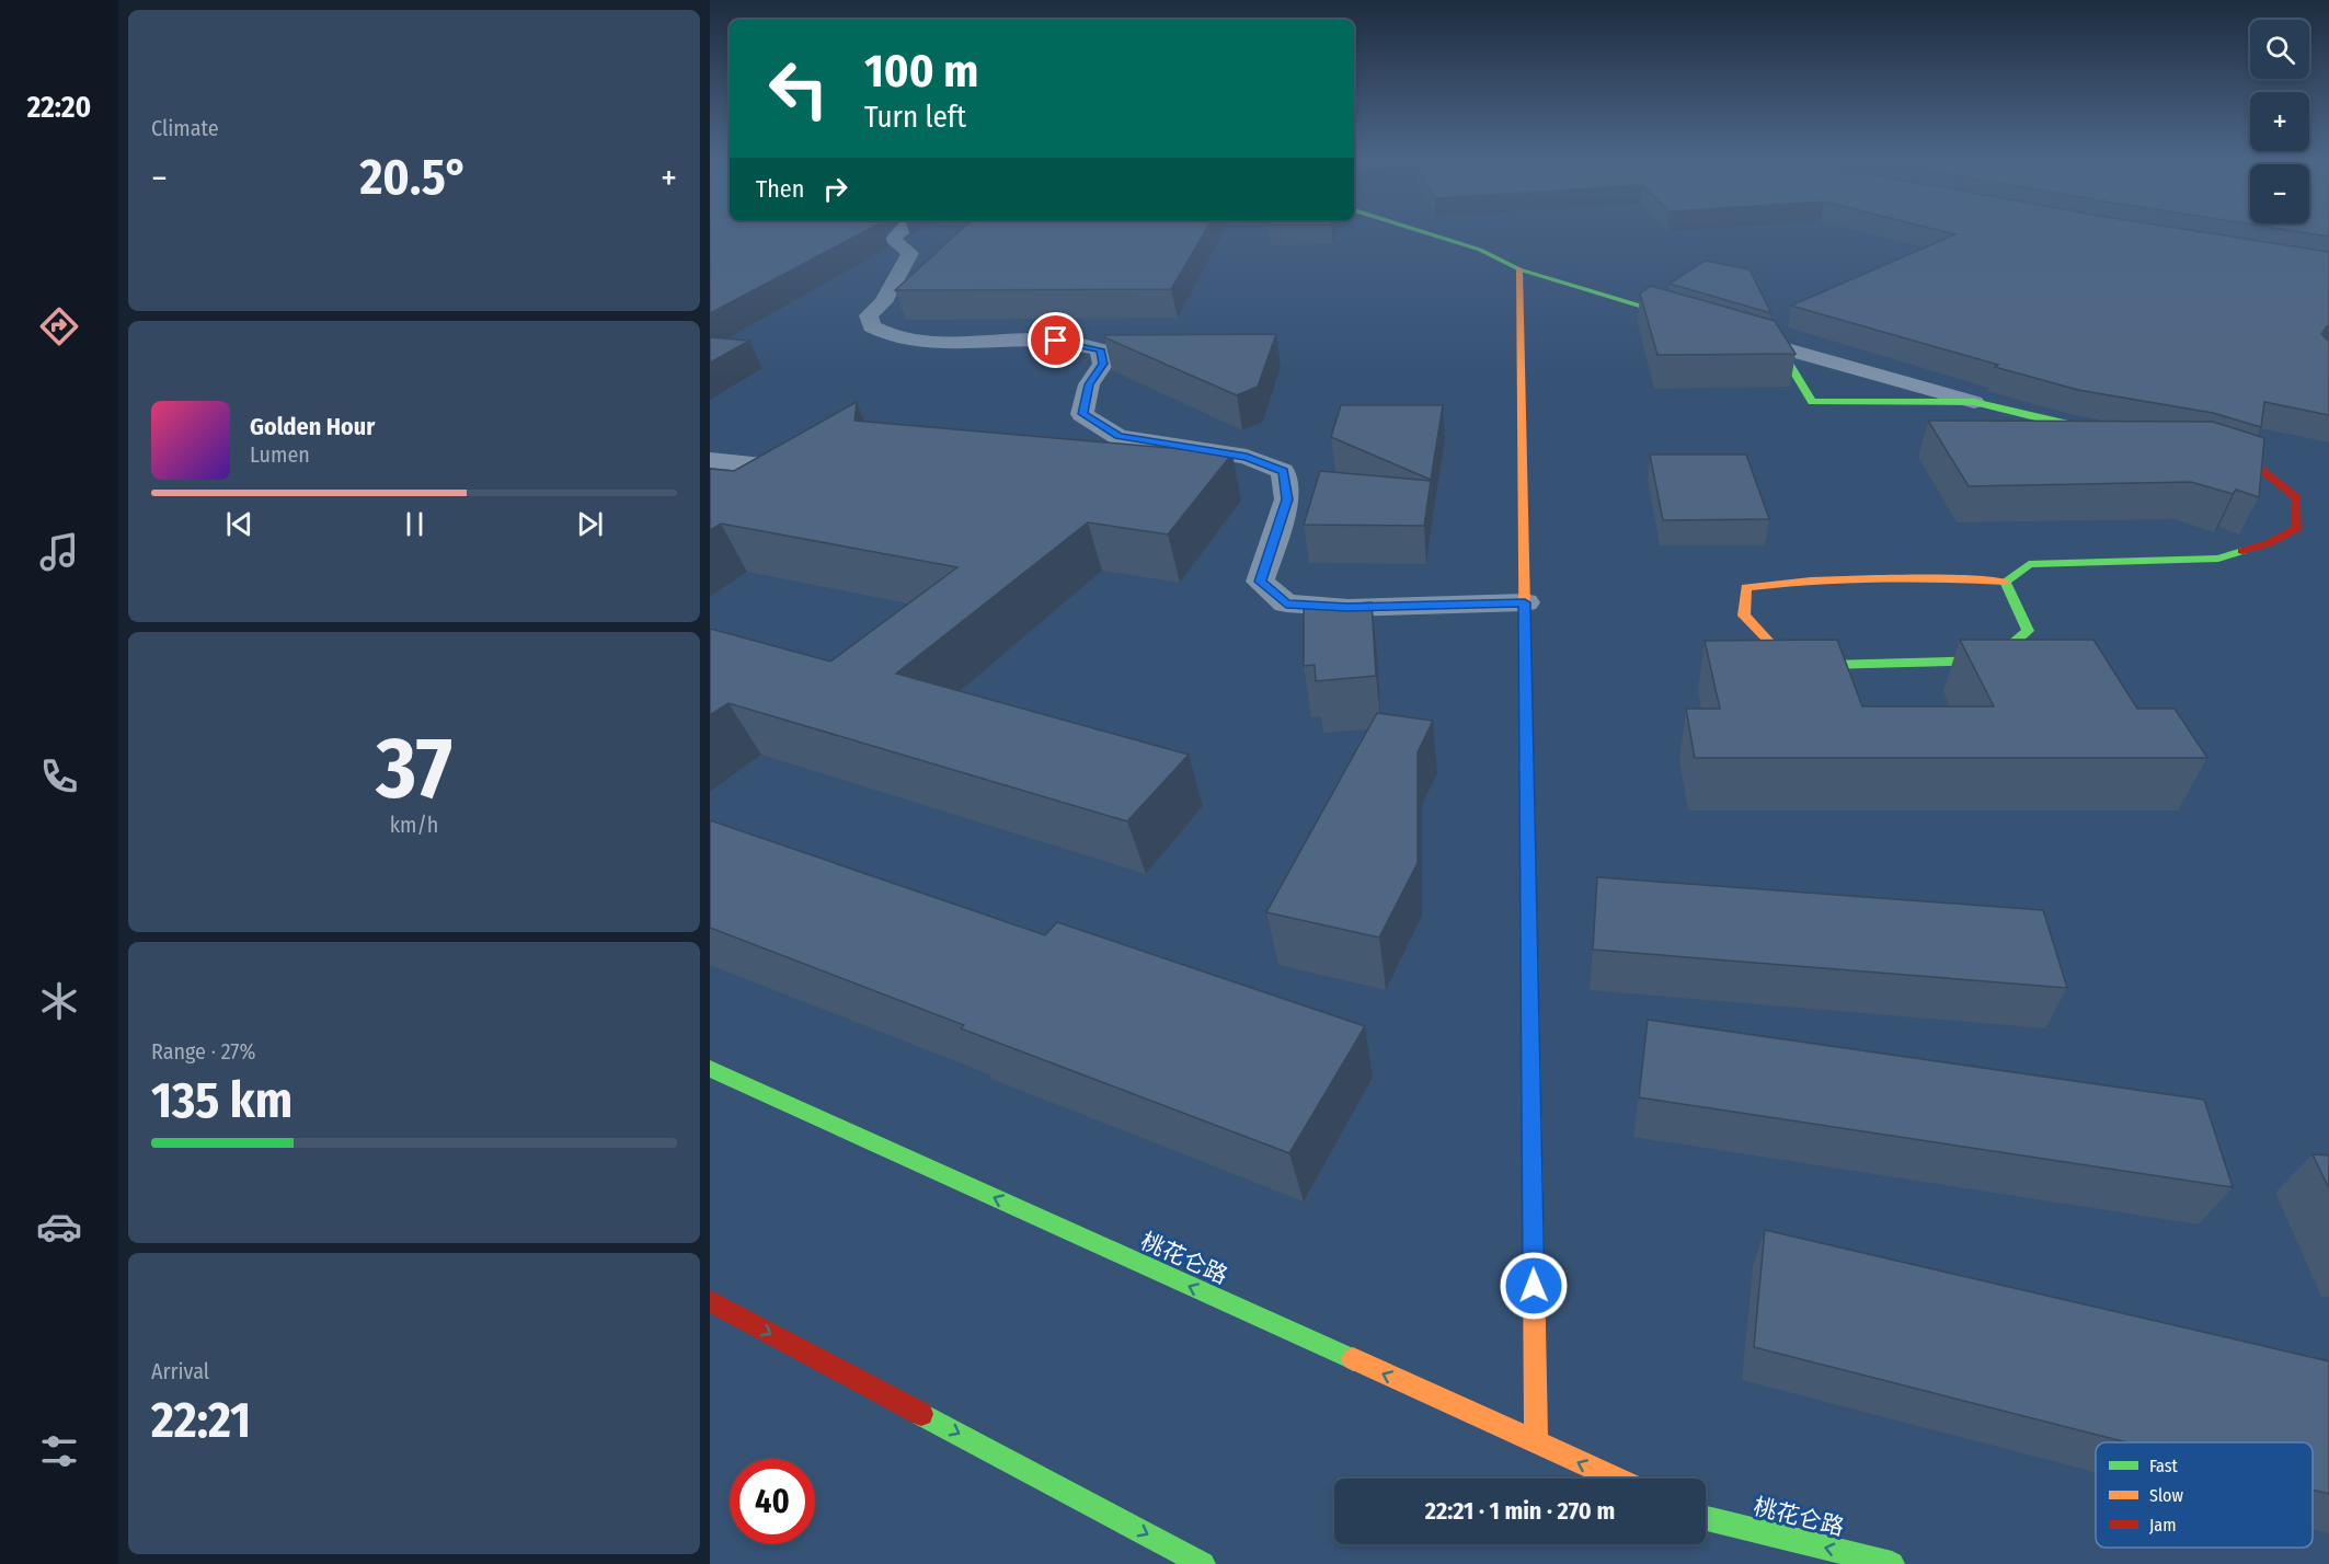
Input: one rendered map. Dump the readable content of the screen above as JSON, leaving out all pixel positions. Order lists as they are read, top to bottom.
{
  "streets": {
    "street": ["桃花仑路"]
  },
  "one_way": ["桃花仑路"],
  "legend": ["Fast", "Slow", "Jam"],
  "page": {
    "tabs": "22:20",
    "tile": [
      "Climate",
      ["37", "km/h"],
      ["Range · 27%", "135 km"],
      ["Arrival", "22:21"]
    ],
    "map_buttons": ["+", "−"],
    "turn": ["100 m", "Turn left"],
    "heat": ["−", "20.5°", "+"],
    "then": "Then",
    "song": ["Golden Hour", "Lumen"],
    "limit": "40",
    "trip": "22:21 · 1 min · 270 m"
  }
}
